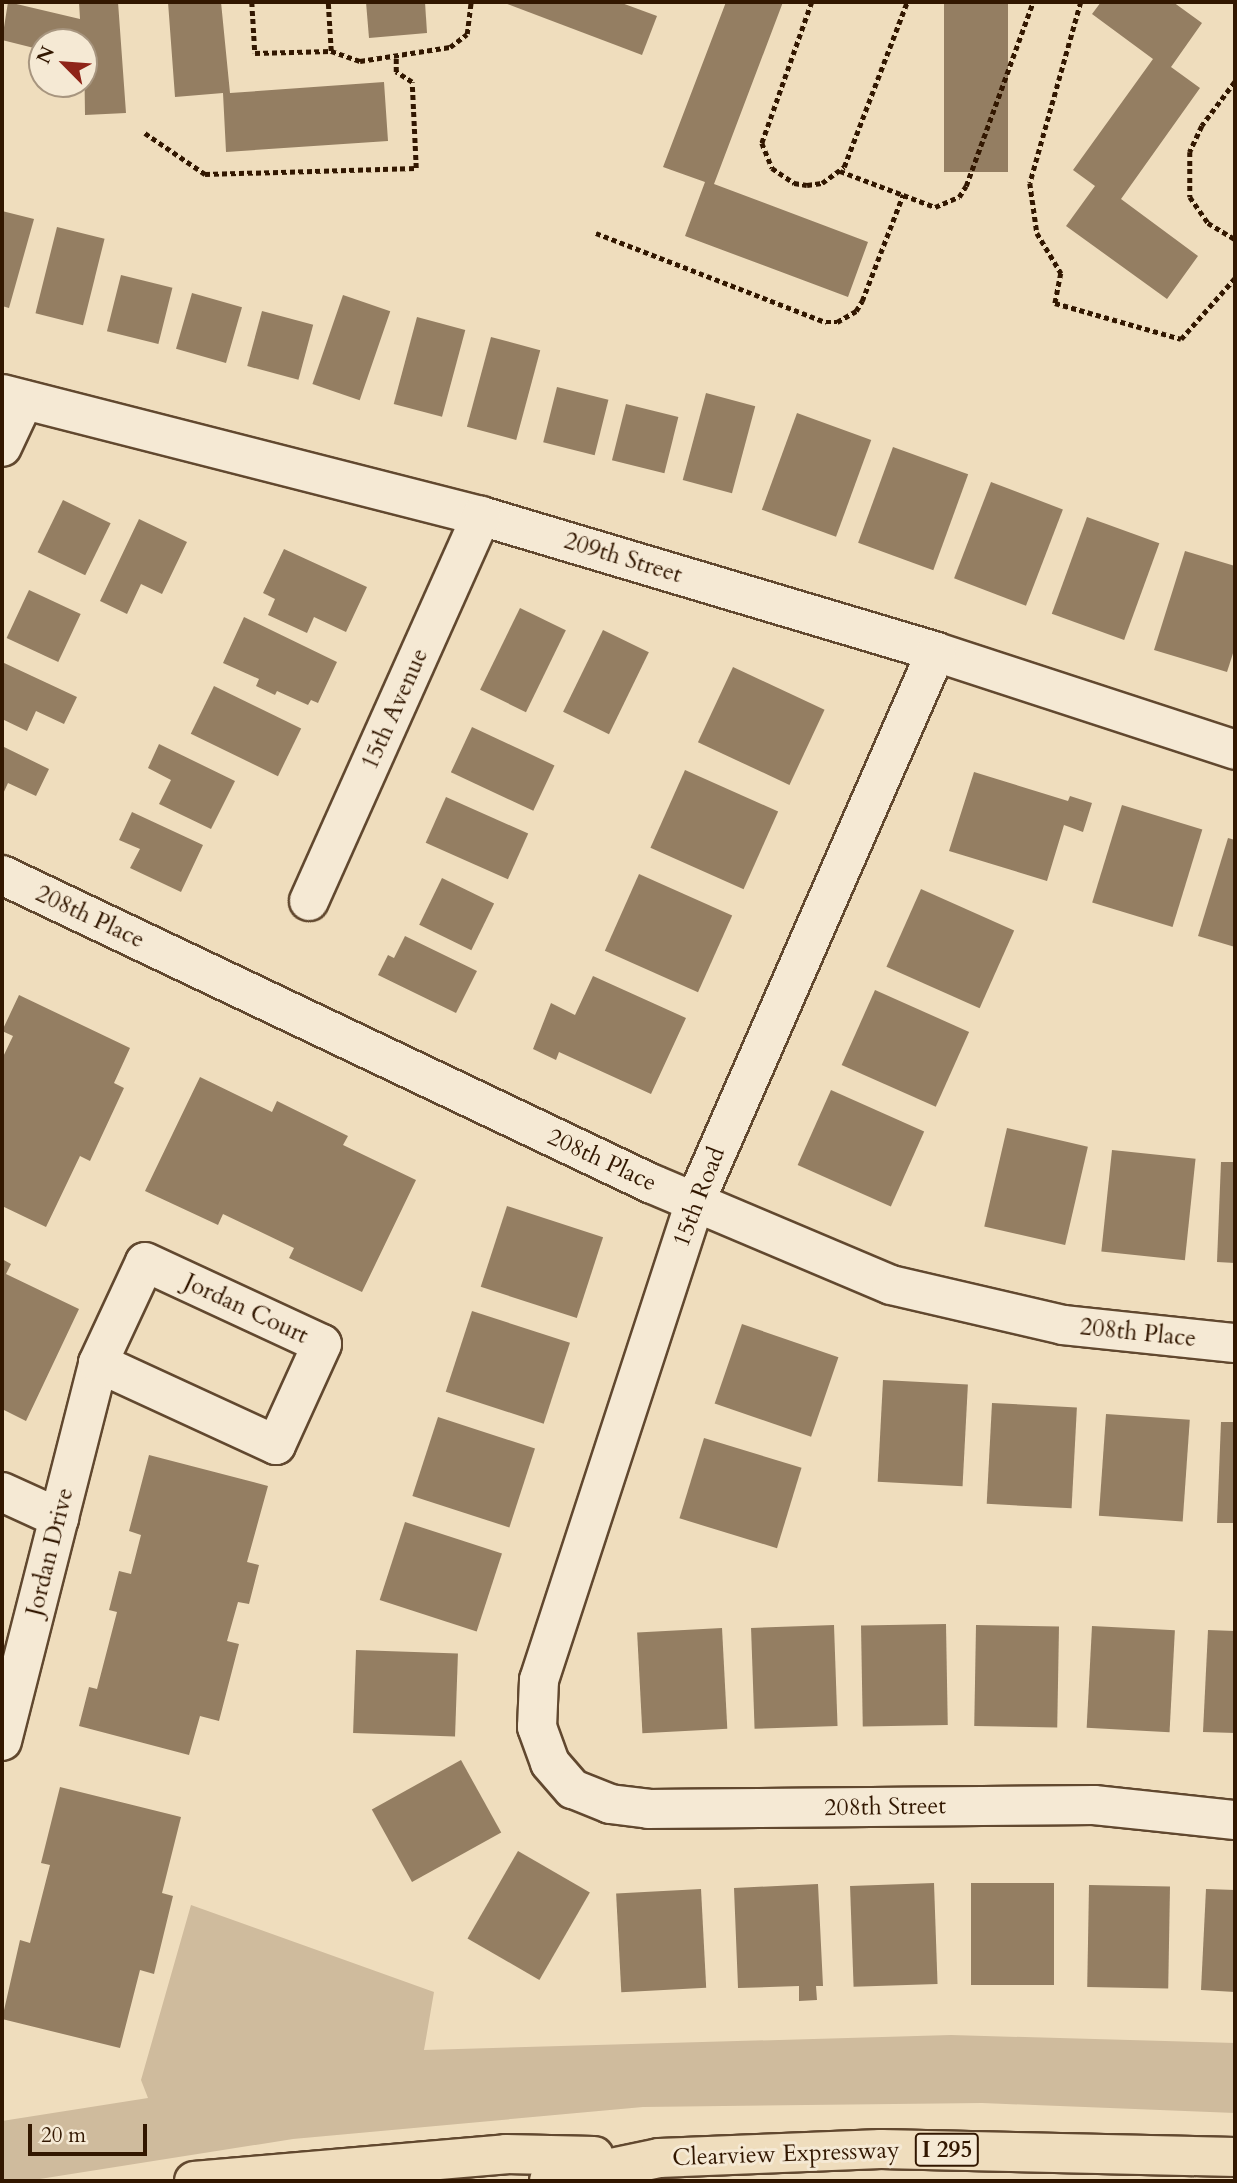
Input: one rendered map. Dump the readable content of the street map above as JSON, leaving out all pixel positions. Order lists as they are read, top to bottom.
{
  "streets": {
    "highway": ["I 295", "Clearview Expressway"],
    "street": [
      "209th Street",
      "15th Avenue",
      "208th Place",
      "15th Road",
      "Jordan Court",
      "Jordan Drive",
      "208th Street"
    ]
  },
  "crossings": [
    ["209th Street", "15th Avenue"],
    ["209th Street", "15th Road"],
    ["208th Place", "15th Road"],
    ["15th Road", "208th Street"],
    ["Jordan Court", "Jordan Drive"]
  ],
  "scale_bar": "20 m",
  "north": "top left"
}
